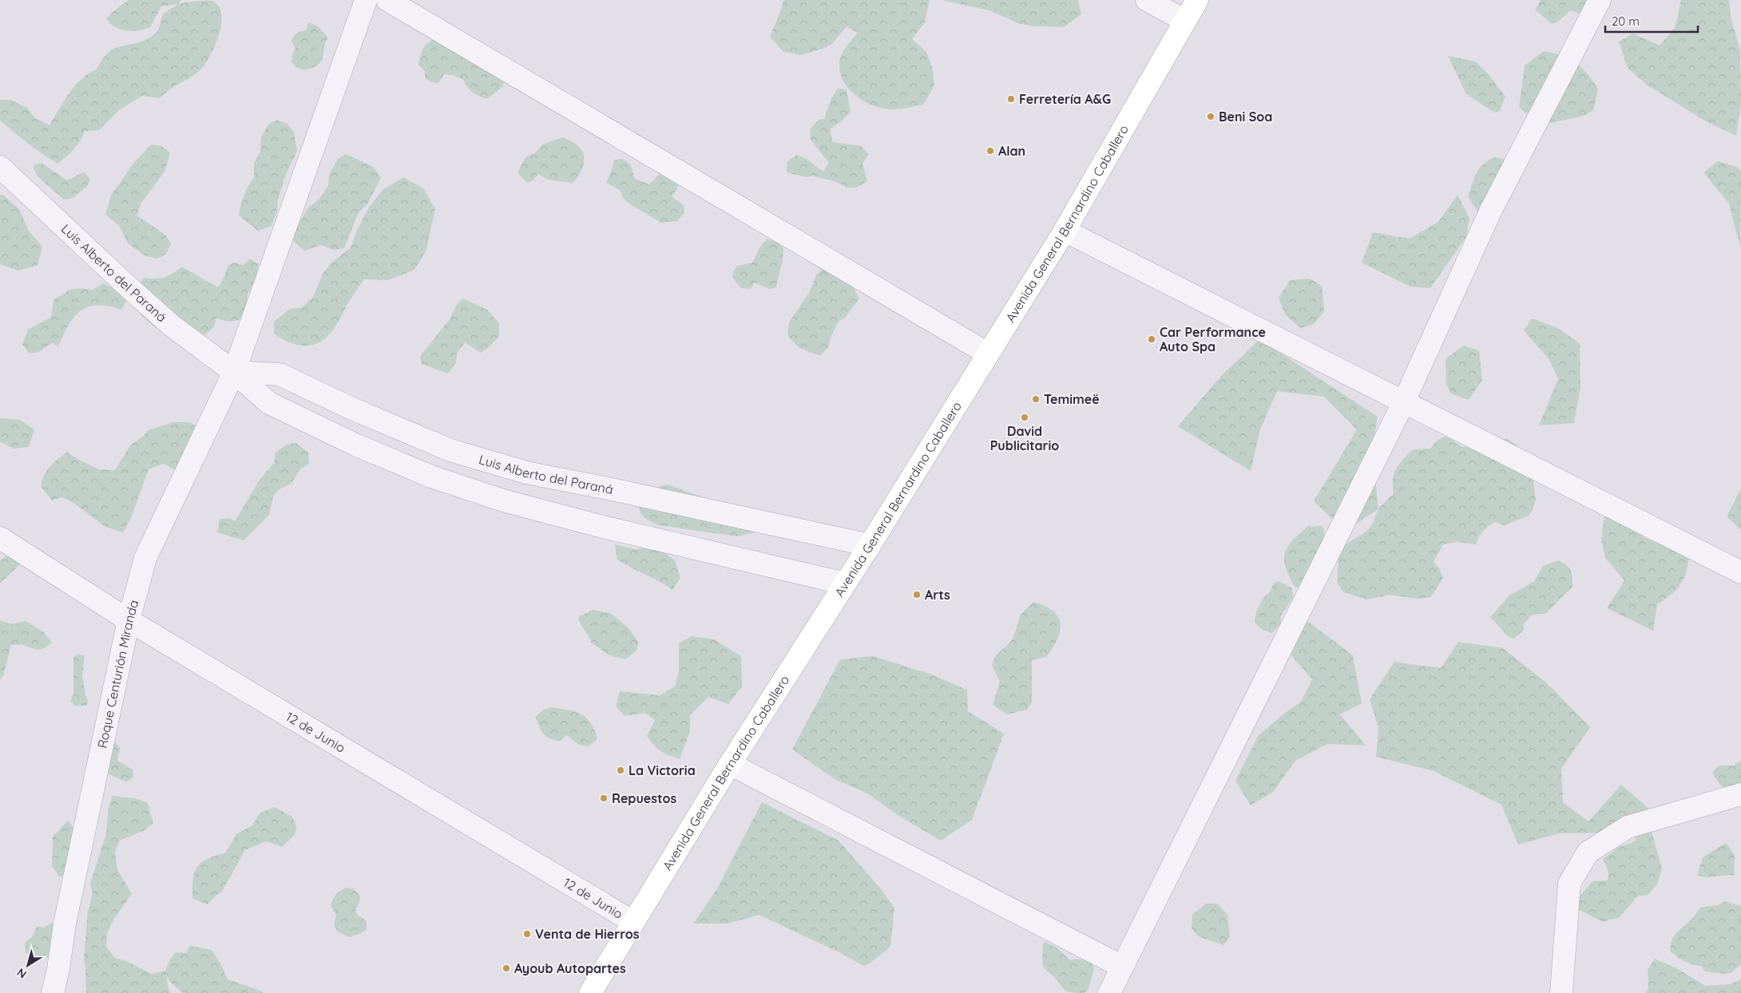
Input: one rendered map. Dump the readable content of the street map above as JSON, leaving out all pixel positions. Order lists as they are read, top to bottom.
{
  "streets": {
    "main road": ["Avenida General Bernardino Caballero"],
    "street": ["Luis Alberto del Paraná", "Roque Centurión Miranda", "12 de Junio"]
  },
  "crossings": [
    ["Avenida General Bernardino Caballero", "Luis Alberto del Paraná"],
    ["Avenida General Bernardino Caballero", "12 de Junio"],
    ["Luis Alberto del Paraná", "Roque Centurión Miranda"],
    ["Roque Centurión Miranda", "12 de Junio"]
  ],
  "places": [
    "Ferretería A&G",
    "Beni Soa",
    "Alan",
    "Car Performance Auto Spa",
    "Temimeë",
    "David Publicitario",
    "Arts",
    "La Victoria",
    "Repuestos",
    "Venta de Hierros",
    "Ayoub Autopartes"
  ],
  "scale_bar": "20 m",
  "north": "bottom left"
}
